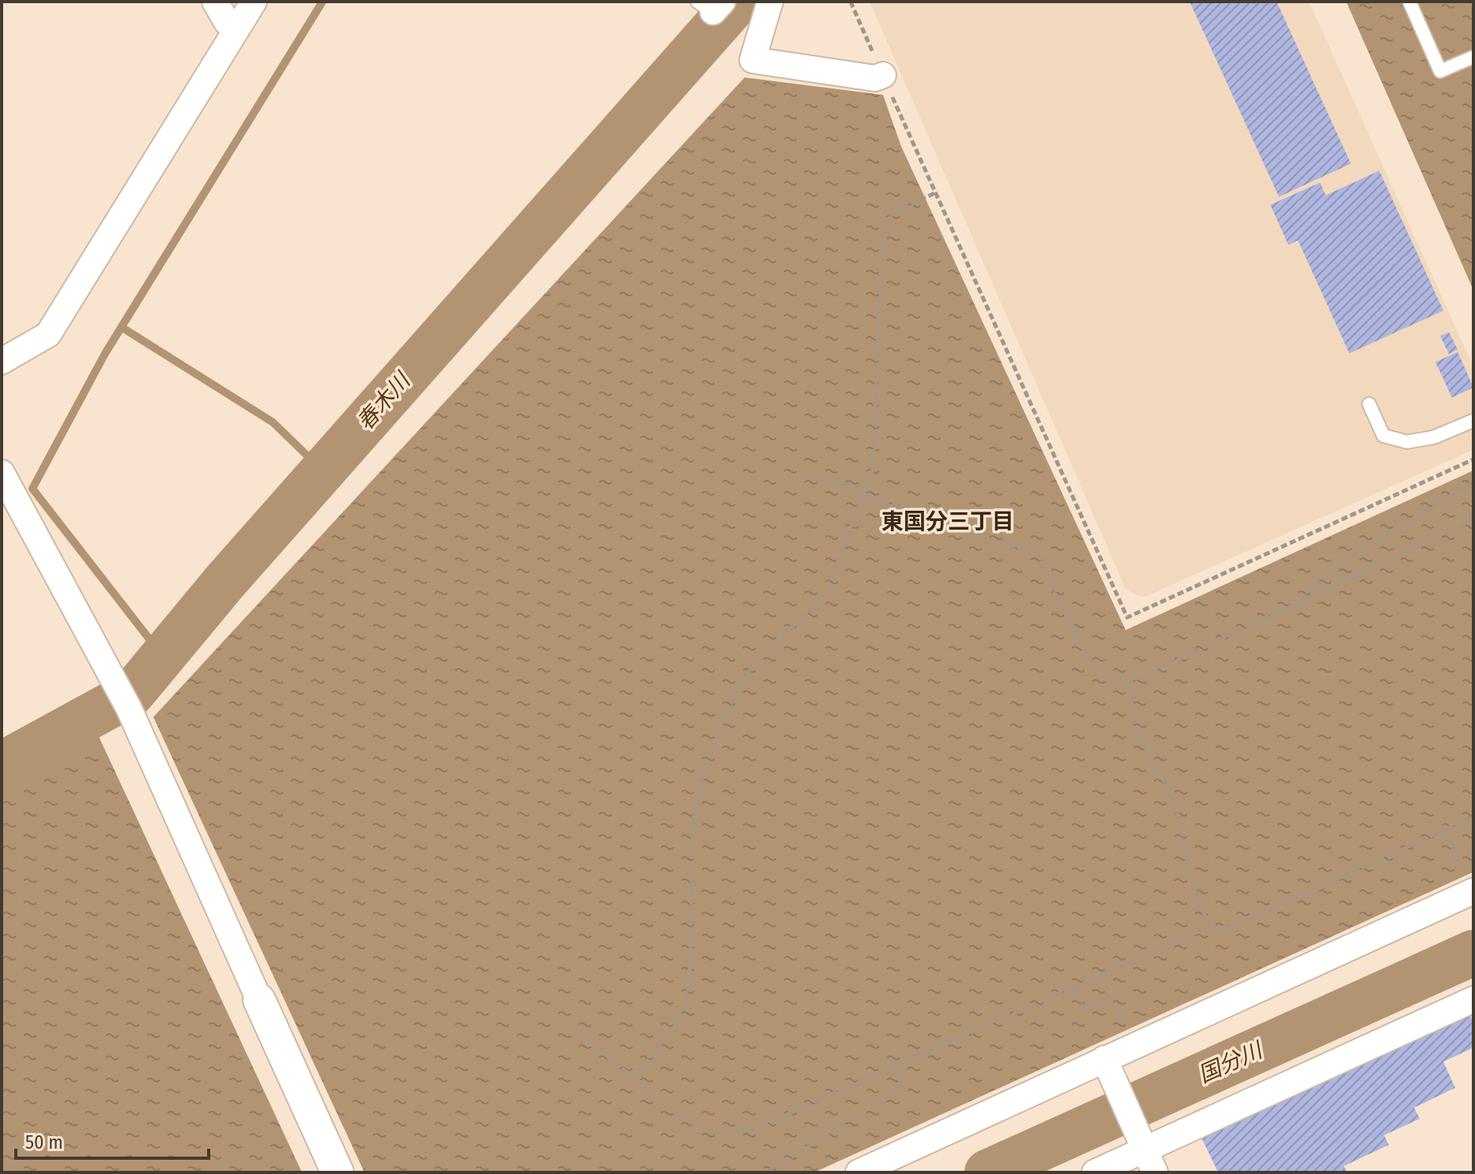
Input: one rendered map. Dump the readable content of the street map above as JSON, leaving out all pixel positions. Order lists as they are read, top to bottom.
{
  "districts": ["東国分三丁目"],
  "water": ["春木川", "国分川"],
  "scale_bar": "50 m"
}
